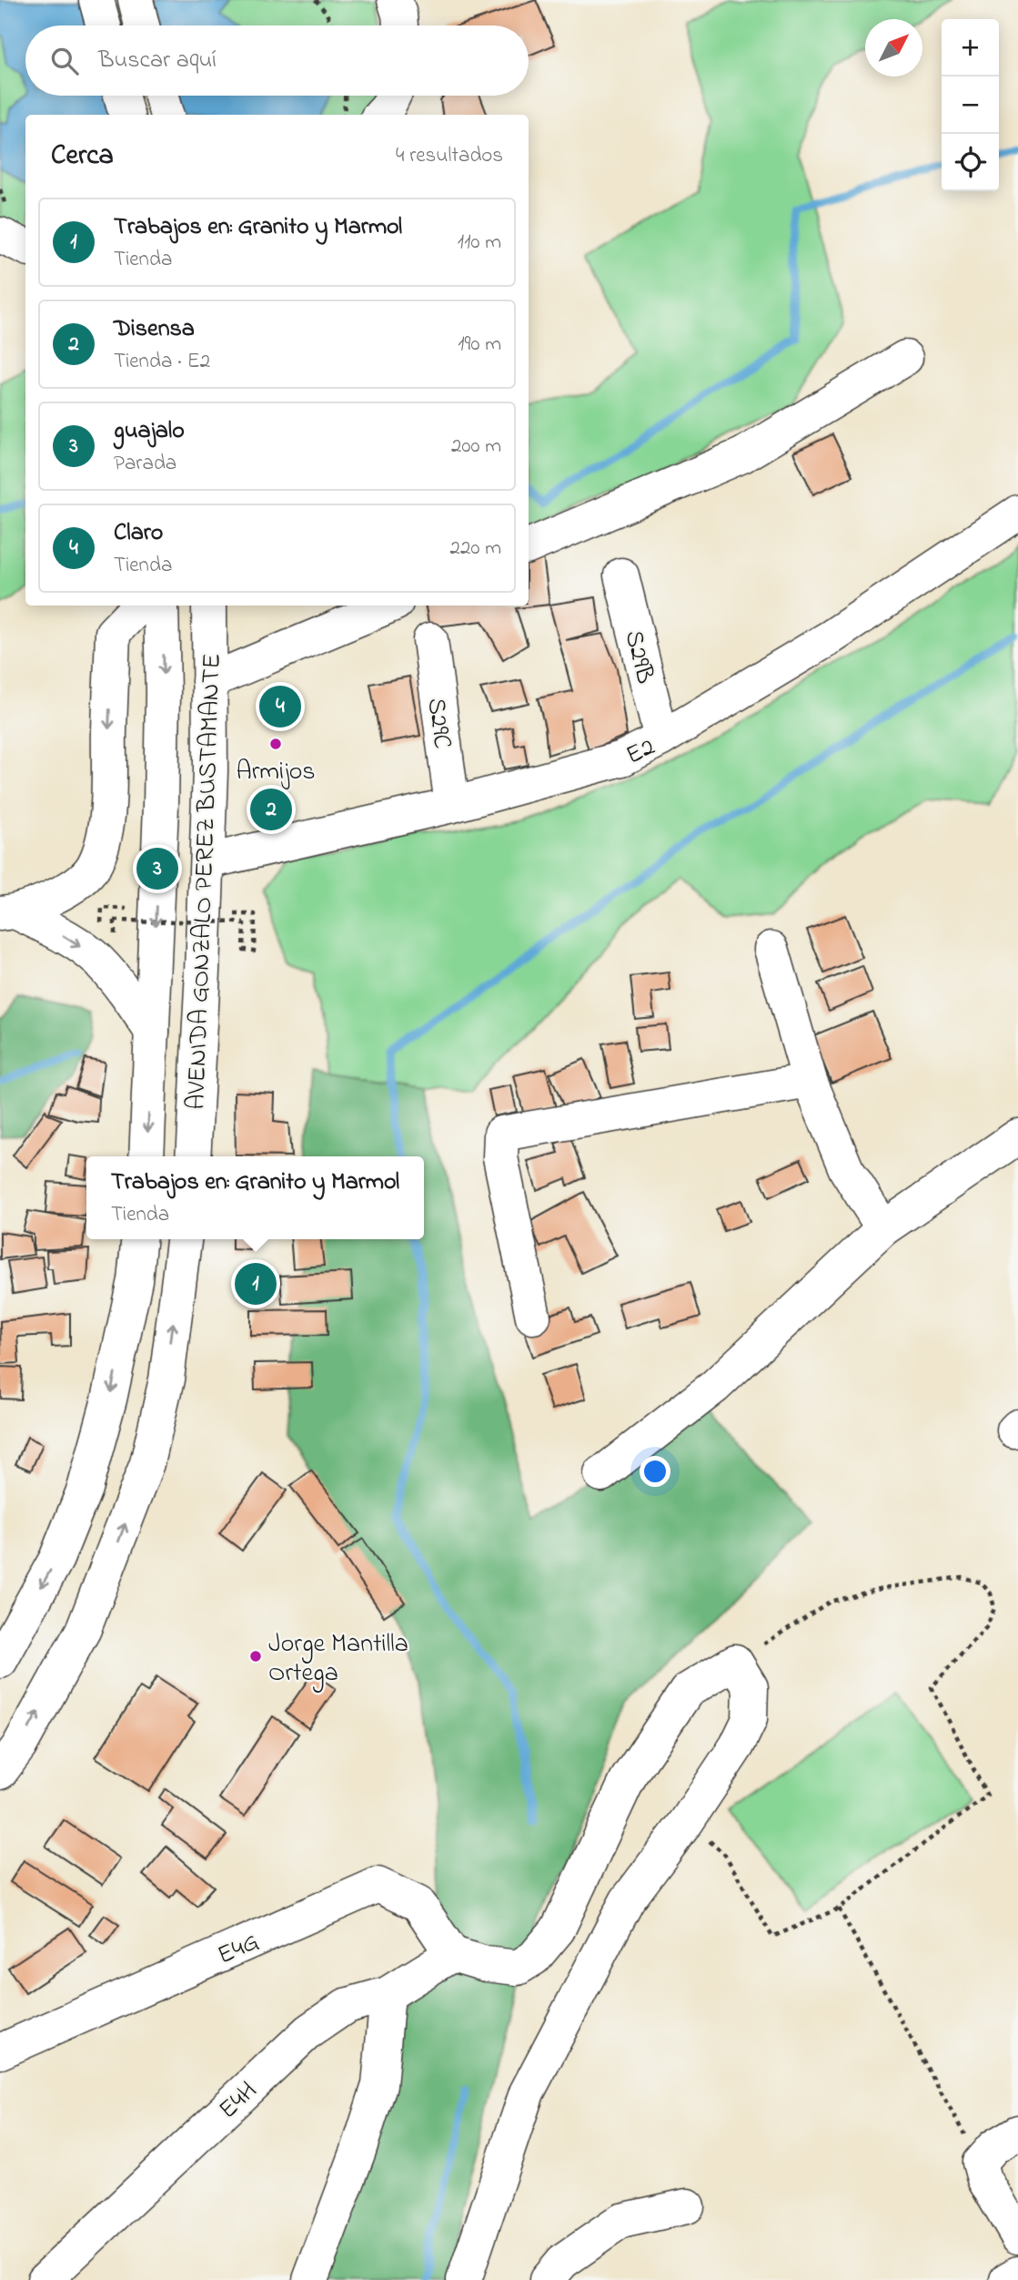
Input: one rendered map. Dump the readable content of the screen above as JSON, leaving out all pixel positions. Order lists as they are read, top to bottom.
{
  "streets": {
    "street": [
      "S29B",
      "S29C",
      "E2",
      "AVENIDA GONZALO PEREZ BUSTAMANTE",
      "E4G",
      "E4H"
    ]
  },
  "crossings": [
    ["S29B", "E2"],
    ["S29C", "E2"],
    ["E2", "AVENIDA GONZALO PEREZ BUSTAMANTE"],
    ["E4G", "E4H"]
  ],
  "places": ["Armijos", "Jorge Mantilla Ortega"],
  "north": "top right",
  "page": {
    "map_buttons": ["+", "−"],
    "search": "Buscar aquí",
    "heading": ["Cerca", "4 resultados"],
    "list": [
      {
        "mark": "1",
        "name": "Trabajos en: Granito y Marmol",
        "note": "Tienda",
        "value": "110 m"
      },
      {
        "mark": "2",
        "name": "Disensa",
        "note": "Tienda · E2",
        "value": "190 m"
      },
      {
        "mark": "3",
        "name": "guajalo",
        "note": "Parada",
        "value": "200 m"
      },
      {
        "mark": "4",
        "name": "Claro",
        "note": "Tienda",
        "value": "220 m"
      }
    ],
    "pins": [
      "4",
      "2",
      "3",
      "1"
    ],
    "popup": ["Trabajos en: Granito y Marmol", "Tienda"]
  }
}
